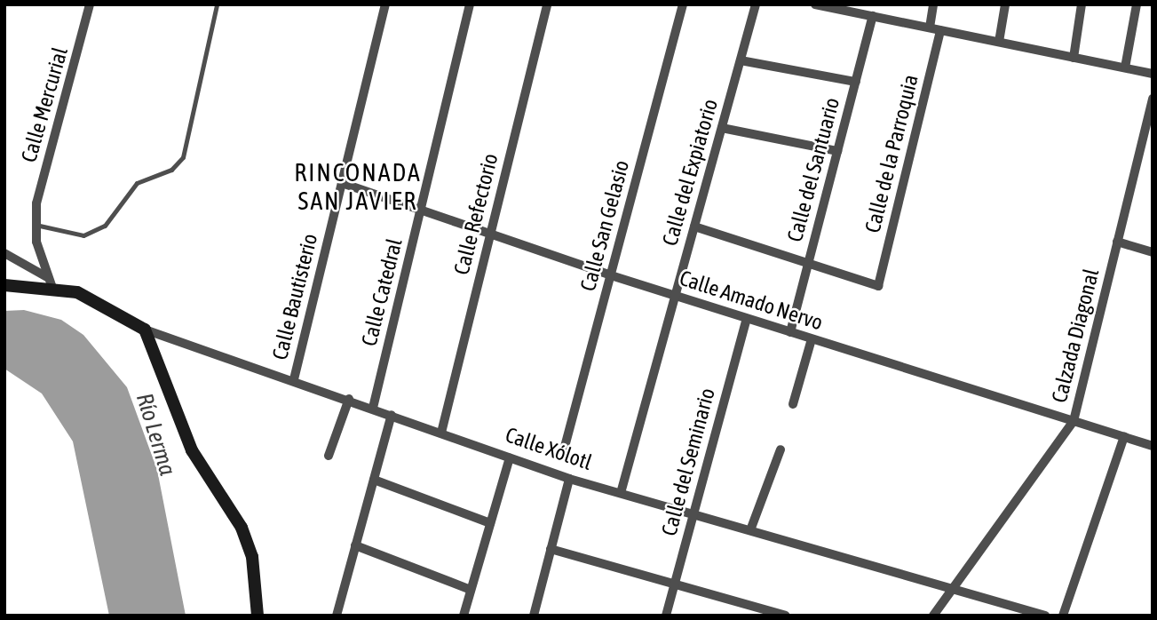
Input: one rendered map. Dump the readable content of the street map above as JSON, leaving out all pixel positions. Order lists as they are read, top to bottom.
{
  "streets": {
    "street": [
      "Calle Mercurial",
      "Calle de la Parroquia",
      "Calle del Santuario",
      "Calle del Expiatorio",
      "Calle Refectorio",
      "Calle San Gelasio",
      "Calle Catedral",
      "Calle Bautisterio",
      "Calle Amado Nervo",
      "Calzada Diagonal",
      "Calle Xólotl",
      "Calle del Seminario"
    ]
  },
  "crossings": [
    ["Calle Mercurial", "Calle Xólotl"],
    ["Calle de la Parroquia", "Calle del Santuario"],
    ["Calle del Santuario", "Calle Amado Nervo"],
    ["Calle del Expiatorio", "Calle Amado Nervo"],
    ["Calle del Expiatorio", "Calle Xólotl"],
    ["Calle Refectorio", "Calle Amado Nervo"],
    ["Calle Refectorio", "Calle Xólotl"],
    ["Calle San Gelasio", "Calle Amado Nervo"],
    ["Calle Catedral", "Calle Amado Nervo"],
    ["Calle Catedral", "Calle Xólotl"],
    ["Calle Bautisterio", "Calle Amado Nervo"],
    ["Calle Bautisterio", "Calle Xólotl"],
    ["Calle Amado Nervo", "Calzada Diagonal"],
    ["Calle Amado Nervo", "Calle del Seminario"],
    ["Calzada Diagonal", "Calle Xólotl"],
    ["Calle Xólotl", "Calle del Seminario"]
  ],
  "districts": ["RINCONADA SAN JAVIER"],
  "water": ["Río Lerma"]
}
